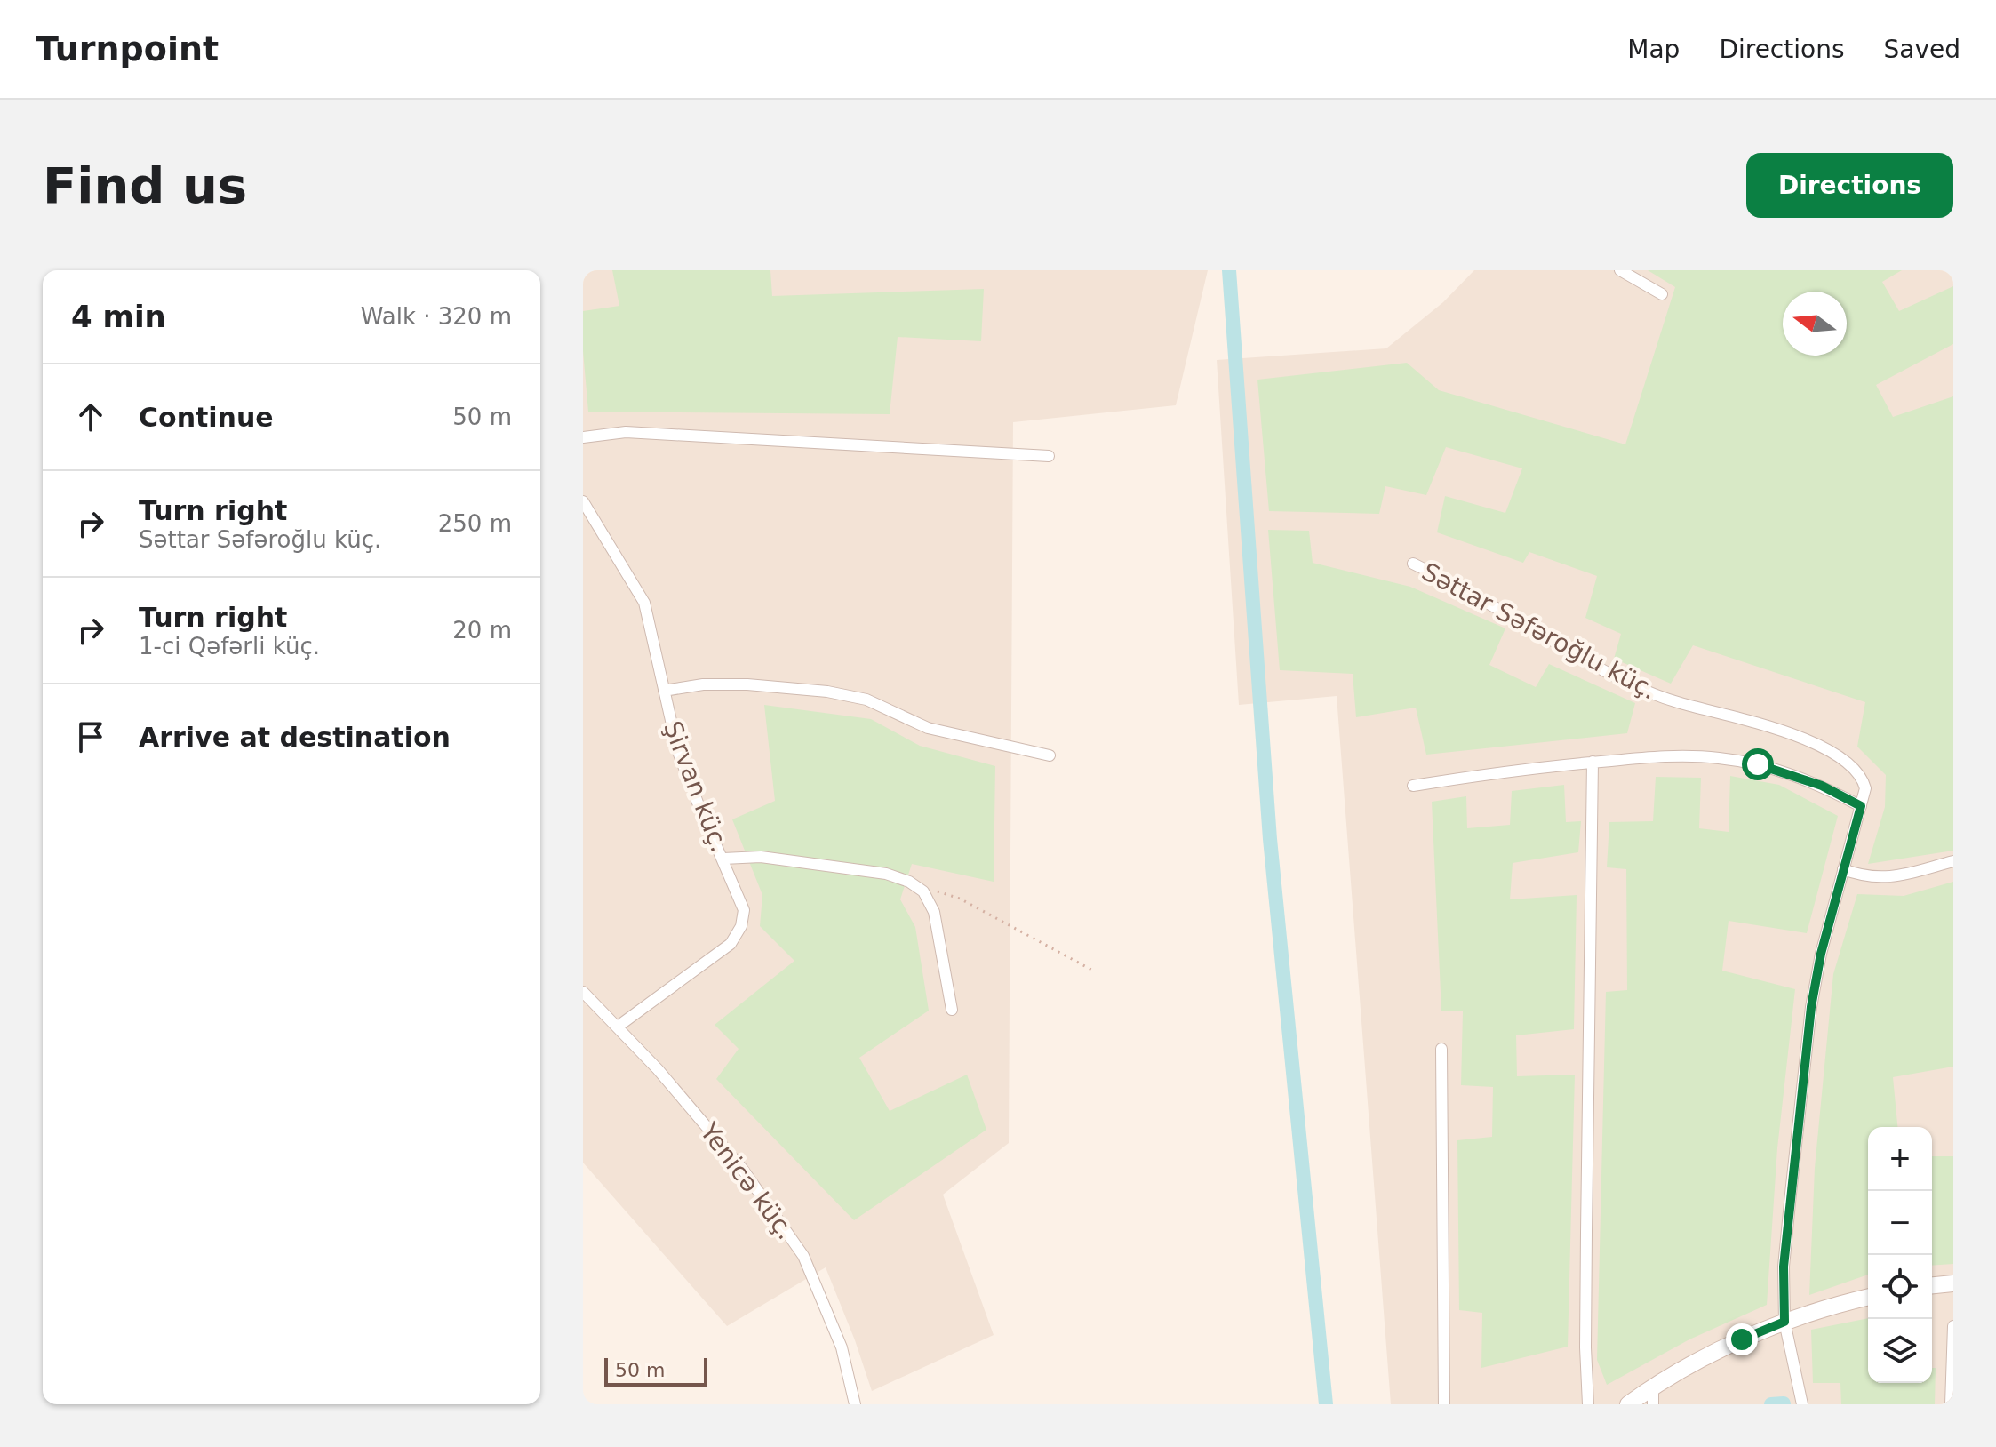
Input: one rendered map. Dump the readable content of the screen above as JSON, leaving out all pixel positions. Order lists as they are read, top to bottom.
{
  "streets": {
    "street": ["Səttar Səfəroğlu küç.", "Şirvan küç.", "Yenicə küç."]
  },
  "crossings": [
    ["Şirvan küç.", "Yenicə küç."]
  ],
  "scale_bar": "50 m",
  "north": "left",
  "page": {
    "header": "Turnpoint",
    "nav": ["Map", "Directions", "Saved"],
    "buttons": "Directions",
    "title": "Find us",
    "heading": ["4 min", "Walk · 320 m"],
    "list": [
      ["Continue", "50 m"],
      ["Turn right", "Səttar Səfəroğlu küç.", "250 m"],
      ["Turn right", "1-ci Qəfərli küç.", "20 m"],
      "Arrive at destination"
    ],
    "map_buttons": ["+", "−"],
    "scale": "50 m"
  }
}
